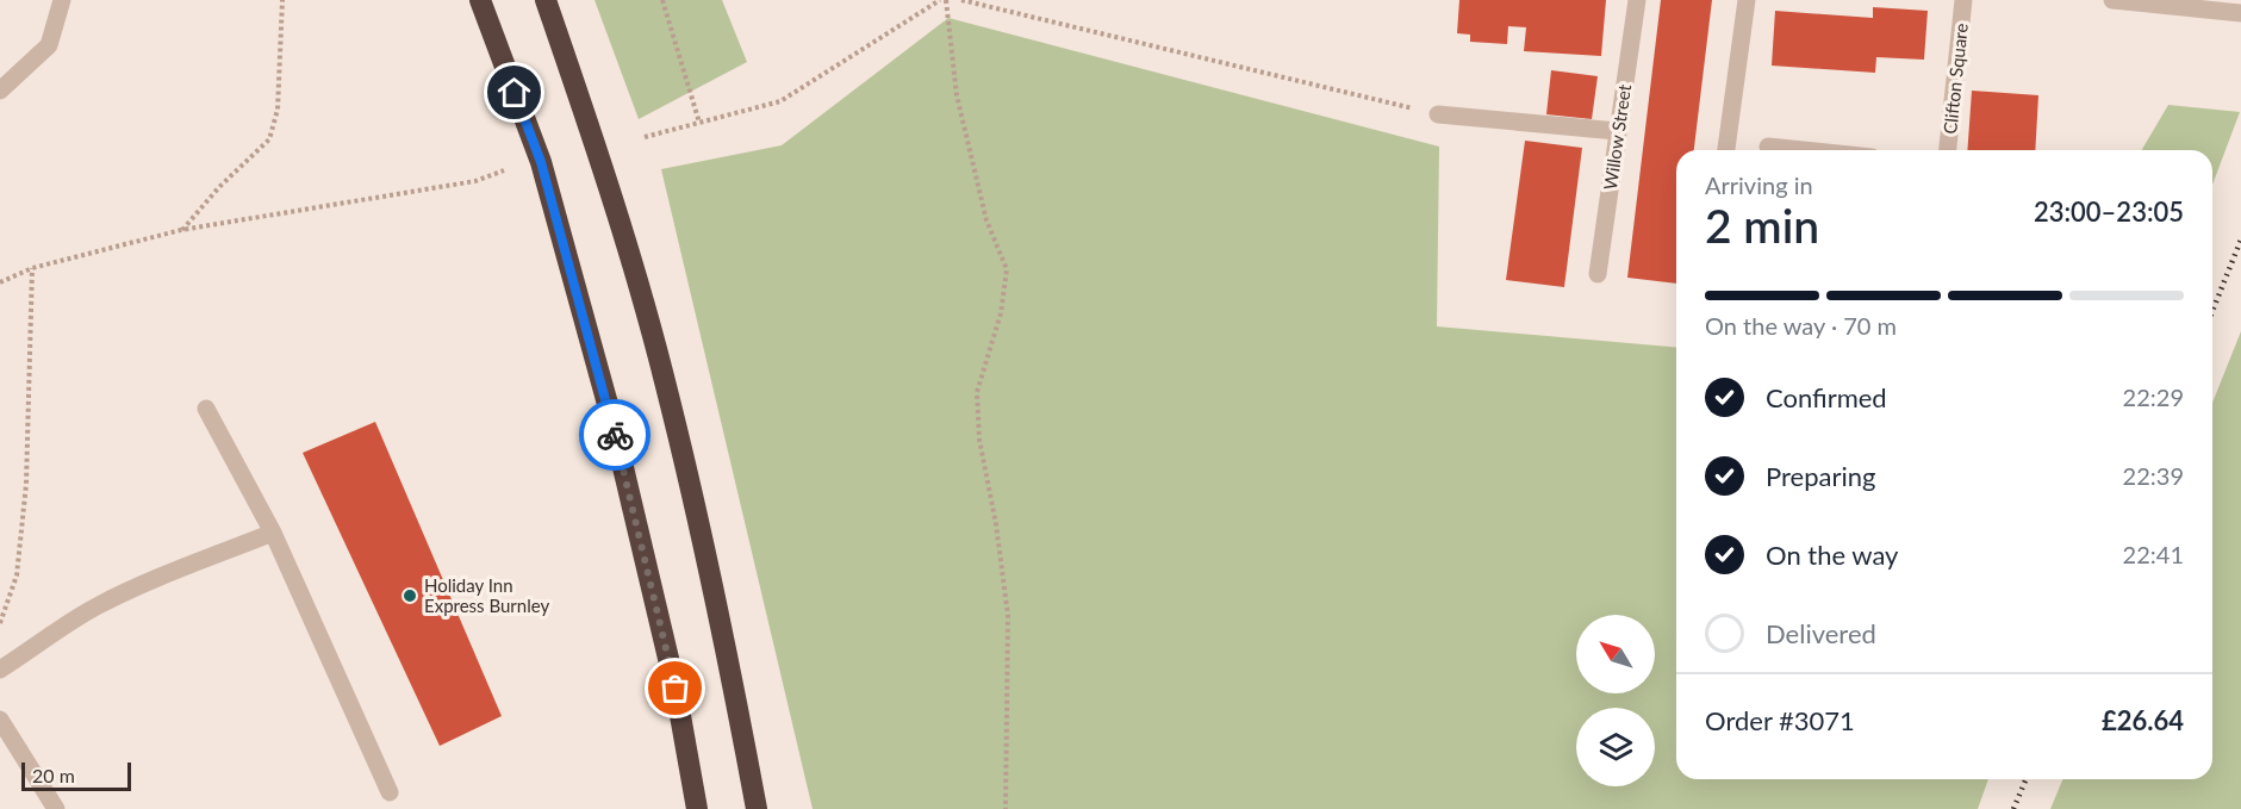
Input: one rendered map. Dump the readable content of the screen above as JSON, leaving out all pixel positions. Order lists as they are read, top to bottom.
{
  "streets": {
    "street": ["Clifton Square", "Willow Street"]
  },
  "places": ["Holiday Inn Express Burnley"],
  "scale_bar": "20 m",
  "north": "top left",
  "page": {
    "heading": ["2 min", "Arriving in", "23:00–23:05"],
    "panel": ["Order #3071", "£26.64"],
    "bar": "On the way · 70 m",
    "list": [
      ["Confirmed", "22:29"],
      ["Preparing", "22:39"],
      ["On the way", "22:41"],
      "Delivered"
    ],
    "scale": "20 m"
  }
}
